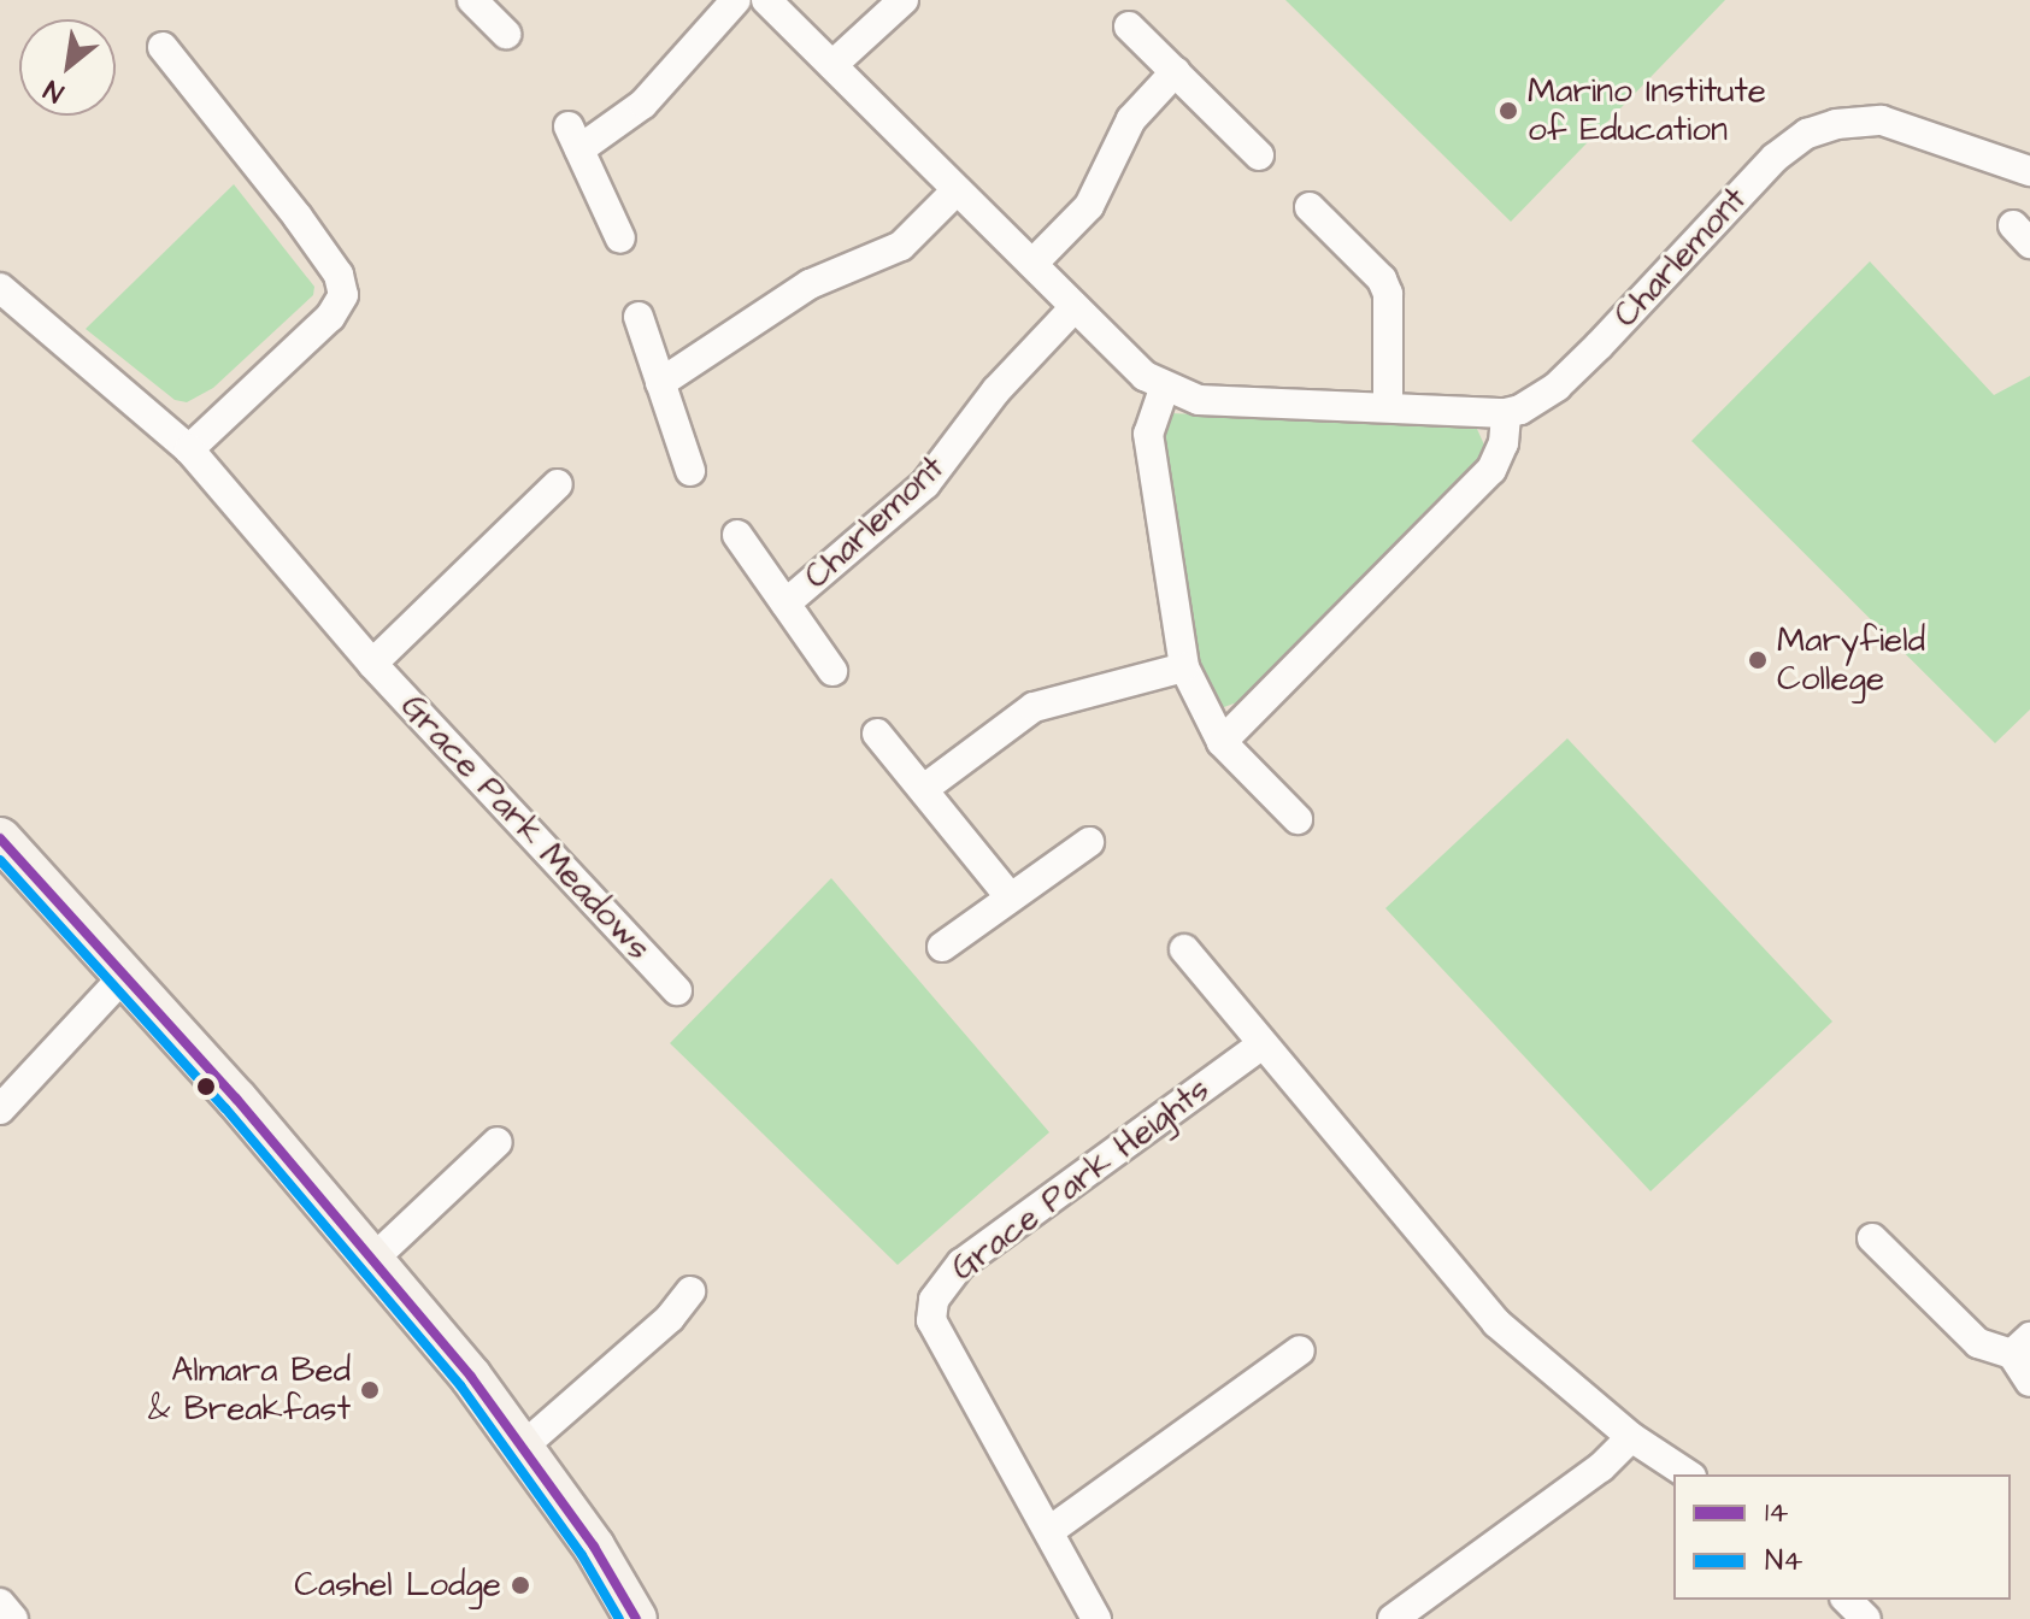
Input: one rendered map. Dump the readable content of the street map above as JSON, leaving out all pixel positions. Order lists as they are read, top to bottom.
{
  "streets": {
    "street": ["Charlemont", "Grace Park Meadows", "Grace Park Heights"]
  },
  "places": [
    "Marino Institute of Education",
    "Maryfield College",
    "Almara Bed & Breakfast",
    "Cashel Lodge"
  ],
  "lines": ["transit line 14", "transit line N4"],
  "legend": ["14", "N4"],
  "north": "bottom left"
}
